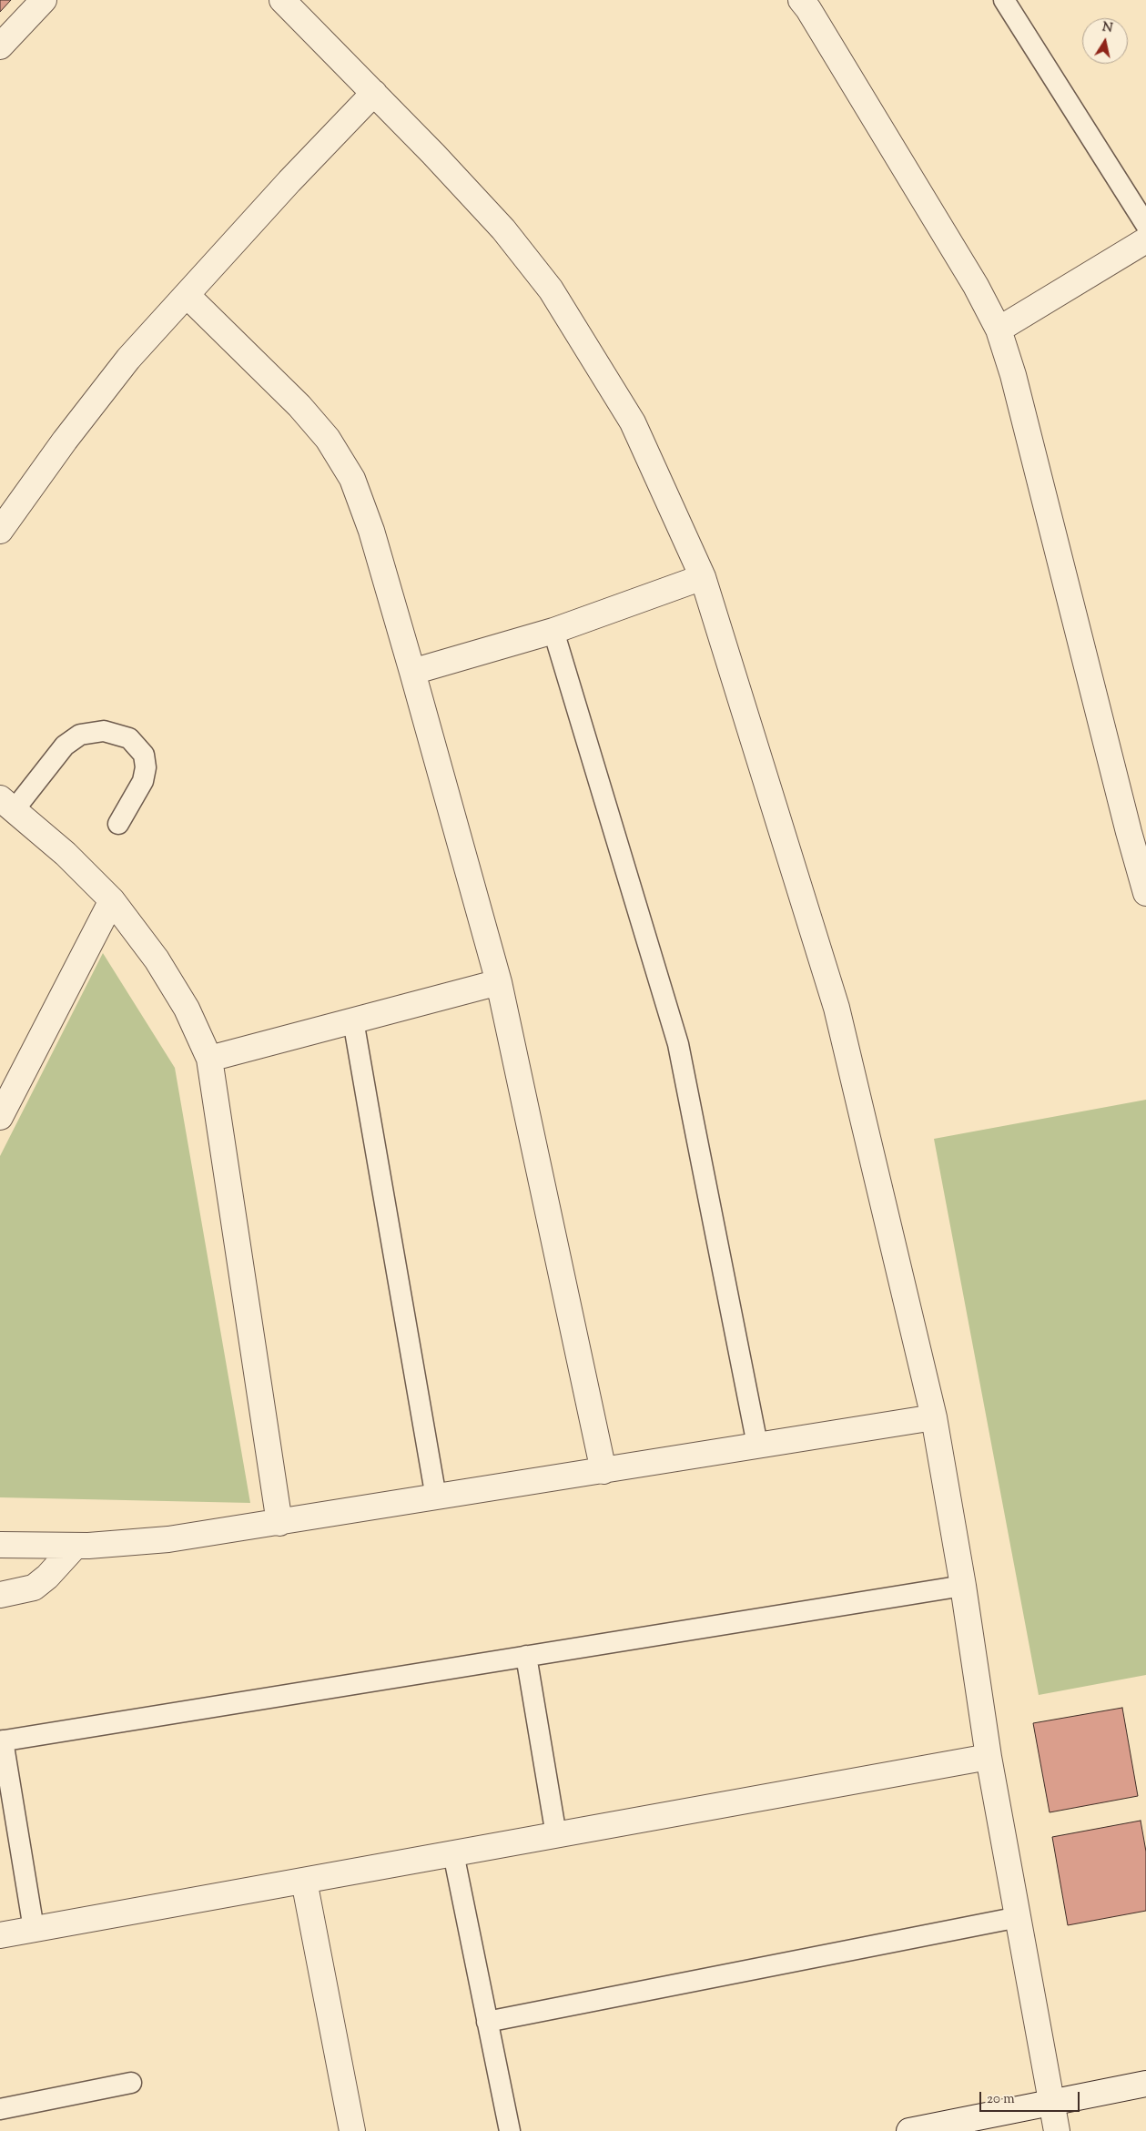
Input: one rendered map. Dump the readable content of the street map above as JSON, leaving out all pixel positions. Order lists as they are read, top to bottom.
{
  "scale_bar": "20 m",
  "north": "top"
}
